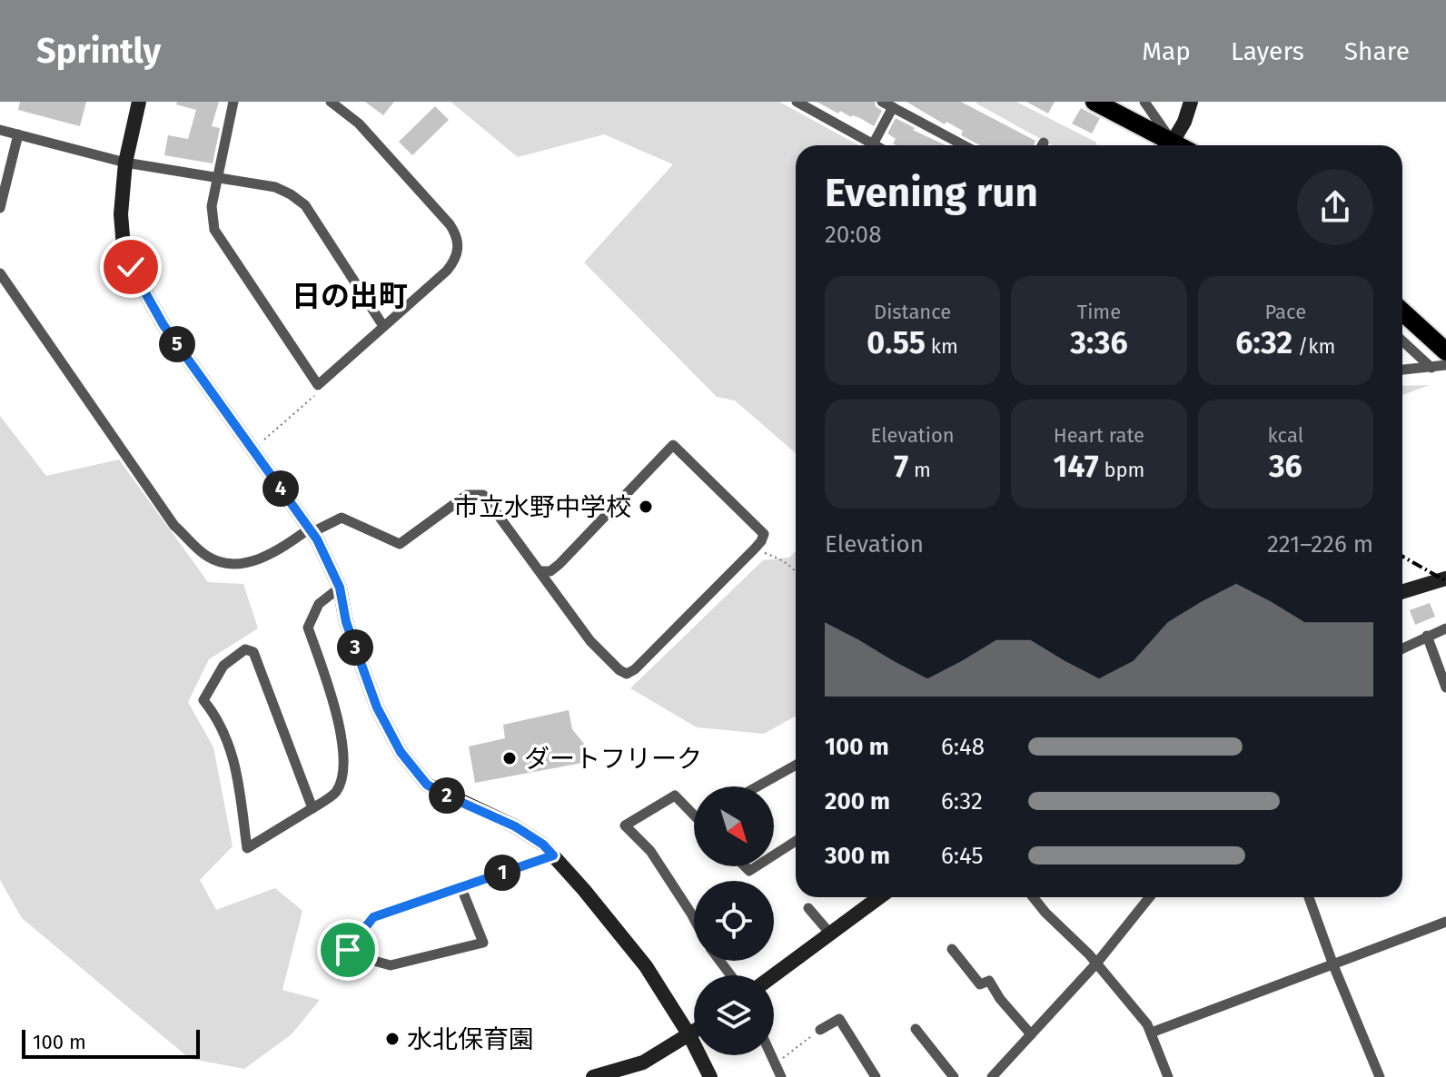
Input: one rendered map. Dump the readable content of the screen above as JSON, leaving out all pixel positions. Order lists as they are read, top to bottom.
{
  "districts": ["日の出町"],
  "places": ["市立水野中学校", "ダートフリーク", "水北保育園"],
  "scale_bar": "100 m",
  "north": "bottom right",
  "page": {
    "header": "Sprintly",
    "nav": ["Map", "Layers", "Share"],
    "heading": ["Evening run", "20:08"],
    "stats": [
      ["Distance", "0.55 km"],
      ["Time", "3:36"],
      ["Pace", "6:32 /km"],
      ["Elevation", "7 m"],
      ["Heart rate", "147 bpm"],
      ["kcal", "36"]
    ],
    "pins": [
      "5",
      "4",
      "3",
      "2",
      "1"
    ],
    "chart": ["Elevation", "221–226 m"],
    "list": [
      {
        "name": "100 m",
        "note": "6:48"
      },
      {
        "name": "200 m",
        "note": "6:32"
      },
      {
        "name": "300 m",
        "note": "6:45"
      }
    ],
    "scale": "100 m"
  }
}
